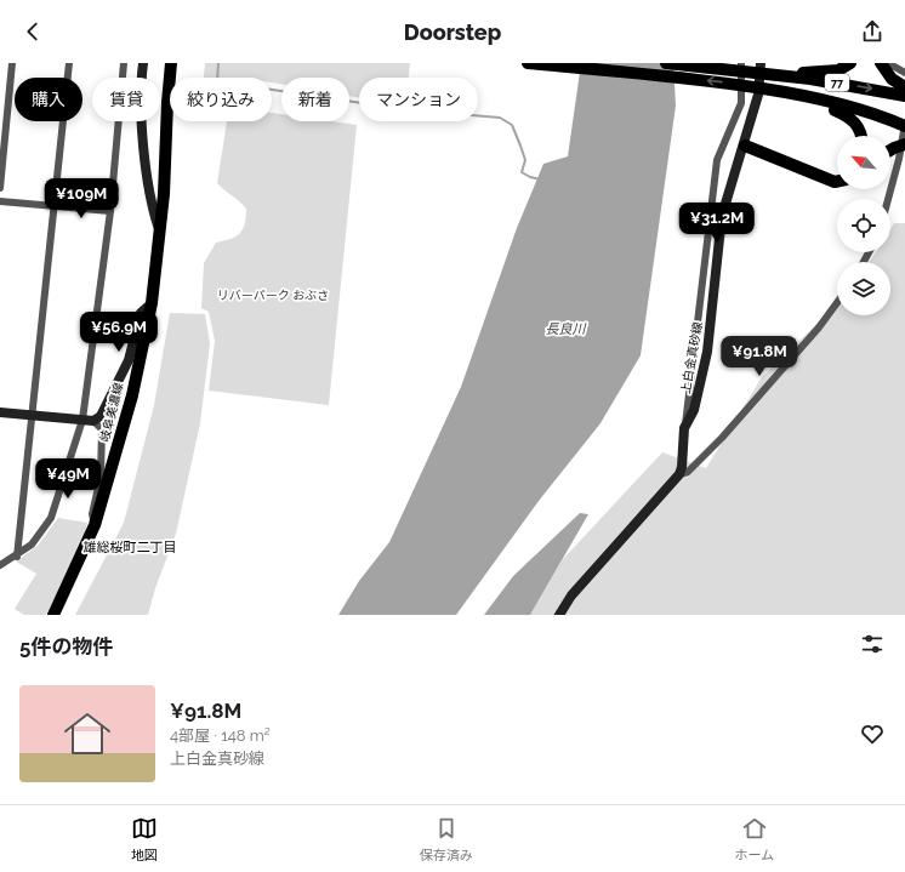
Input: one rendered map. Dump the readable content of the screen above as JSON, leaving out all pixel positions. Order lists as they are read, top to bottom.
{
  "streets": {
    "main road": ["77", "上白金真砂線", "岐阜美濃線"]
  },
  "crossings": [
    ["77", "上白金真砂線"]
  ],
  "districts": ["雄総桜町二丁目"],
  "water": ["長良川"],
  "parks": ["リバーパーク おぶさ"],
  "north": "top left",
  "page": {
    "header": "Doorstep",
    "chip": [
      "購入",
      "賃貸",
      "絞り込み",
      "新着",
      "マンション"
    ],
    "price": [
      "¥109M",
      "¥31.2M",
      "¥56.9M",
      "¥91.8M",
      "¥49M"
    ],
    "heading": "5件の物件",
    "list": [
      {
        "name": "¥91.8M",
        "note": "4部屋 · 148 m² · 上白金真砂線"
      }
    ],
    "tabs": ["地図", "保存済み", "ホーム"]
  }
}
